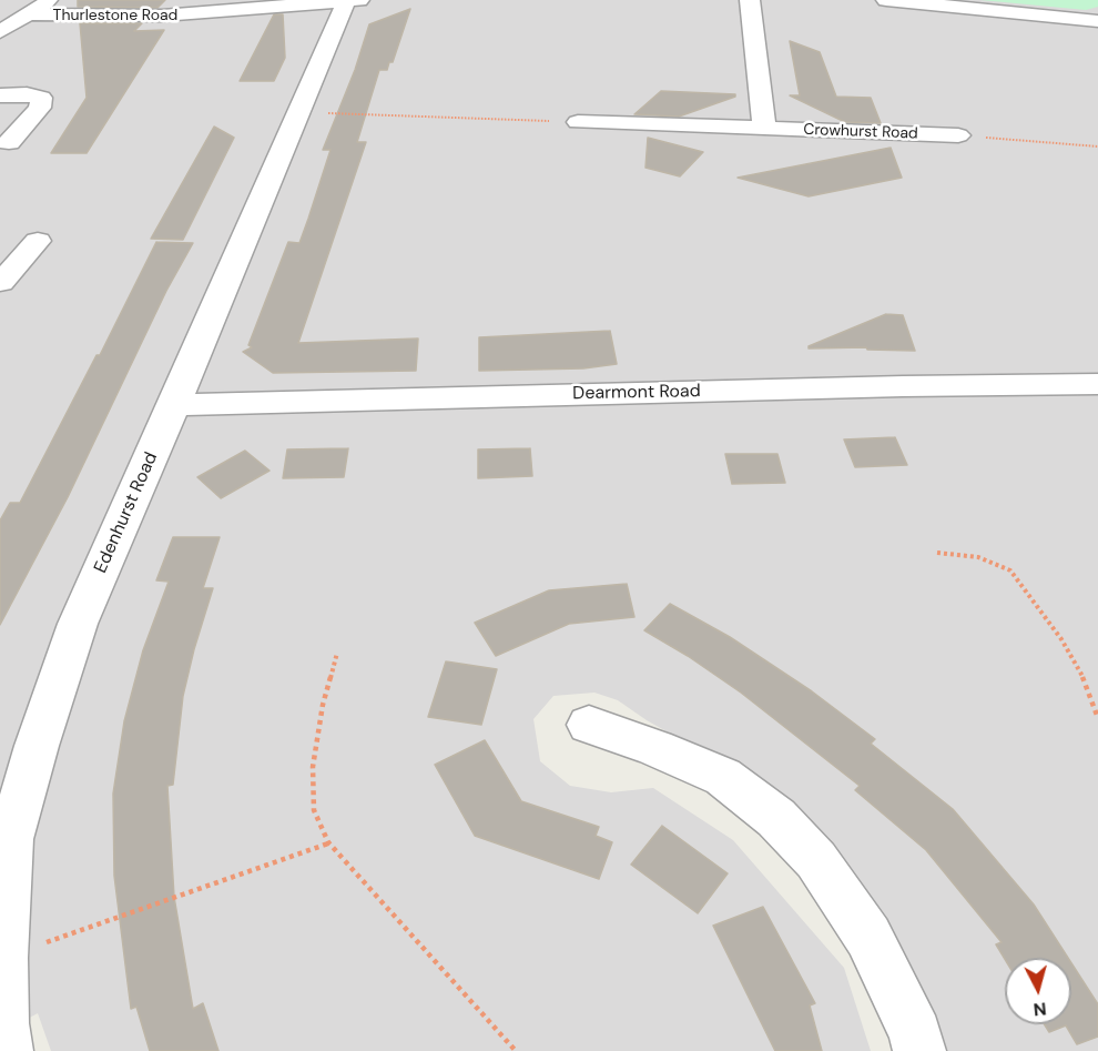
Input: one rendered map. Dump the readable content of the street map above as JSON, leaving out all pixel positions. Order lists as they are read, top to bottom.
{
  "streets": {
    "street": [
      "Thurlestone Road",
      "Crowhurst Road",
      "Dearmont Road",
      "Edenhurst Road"
    ]
  },
  "crossings": [
    ["Thurlestone Road", "Edenhurst Road"],
    ["Dearmont Road", "Edenhurst Road"]
  ],
  "north": "bottom"
}
